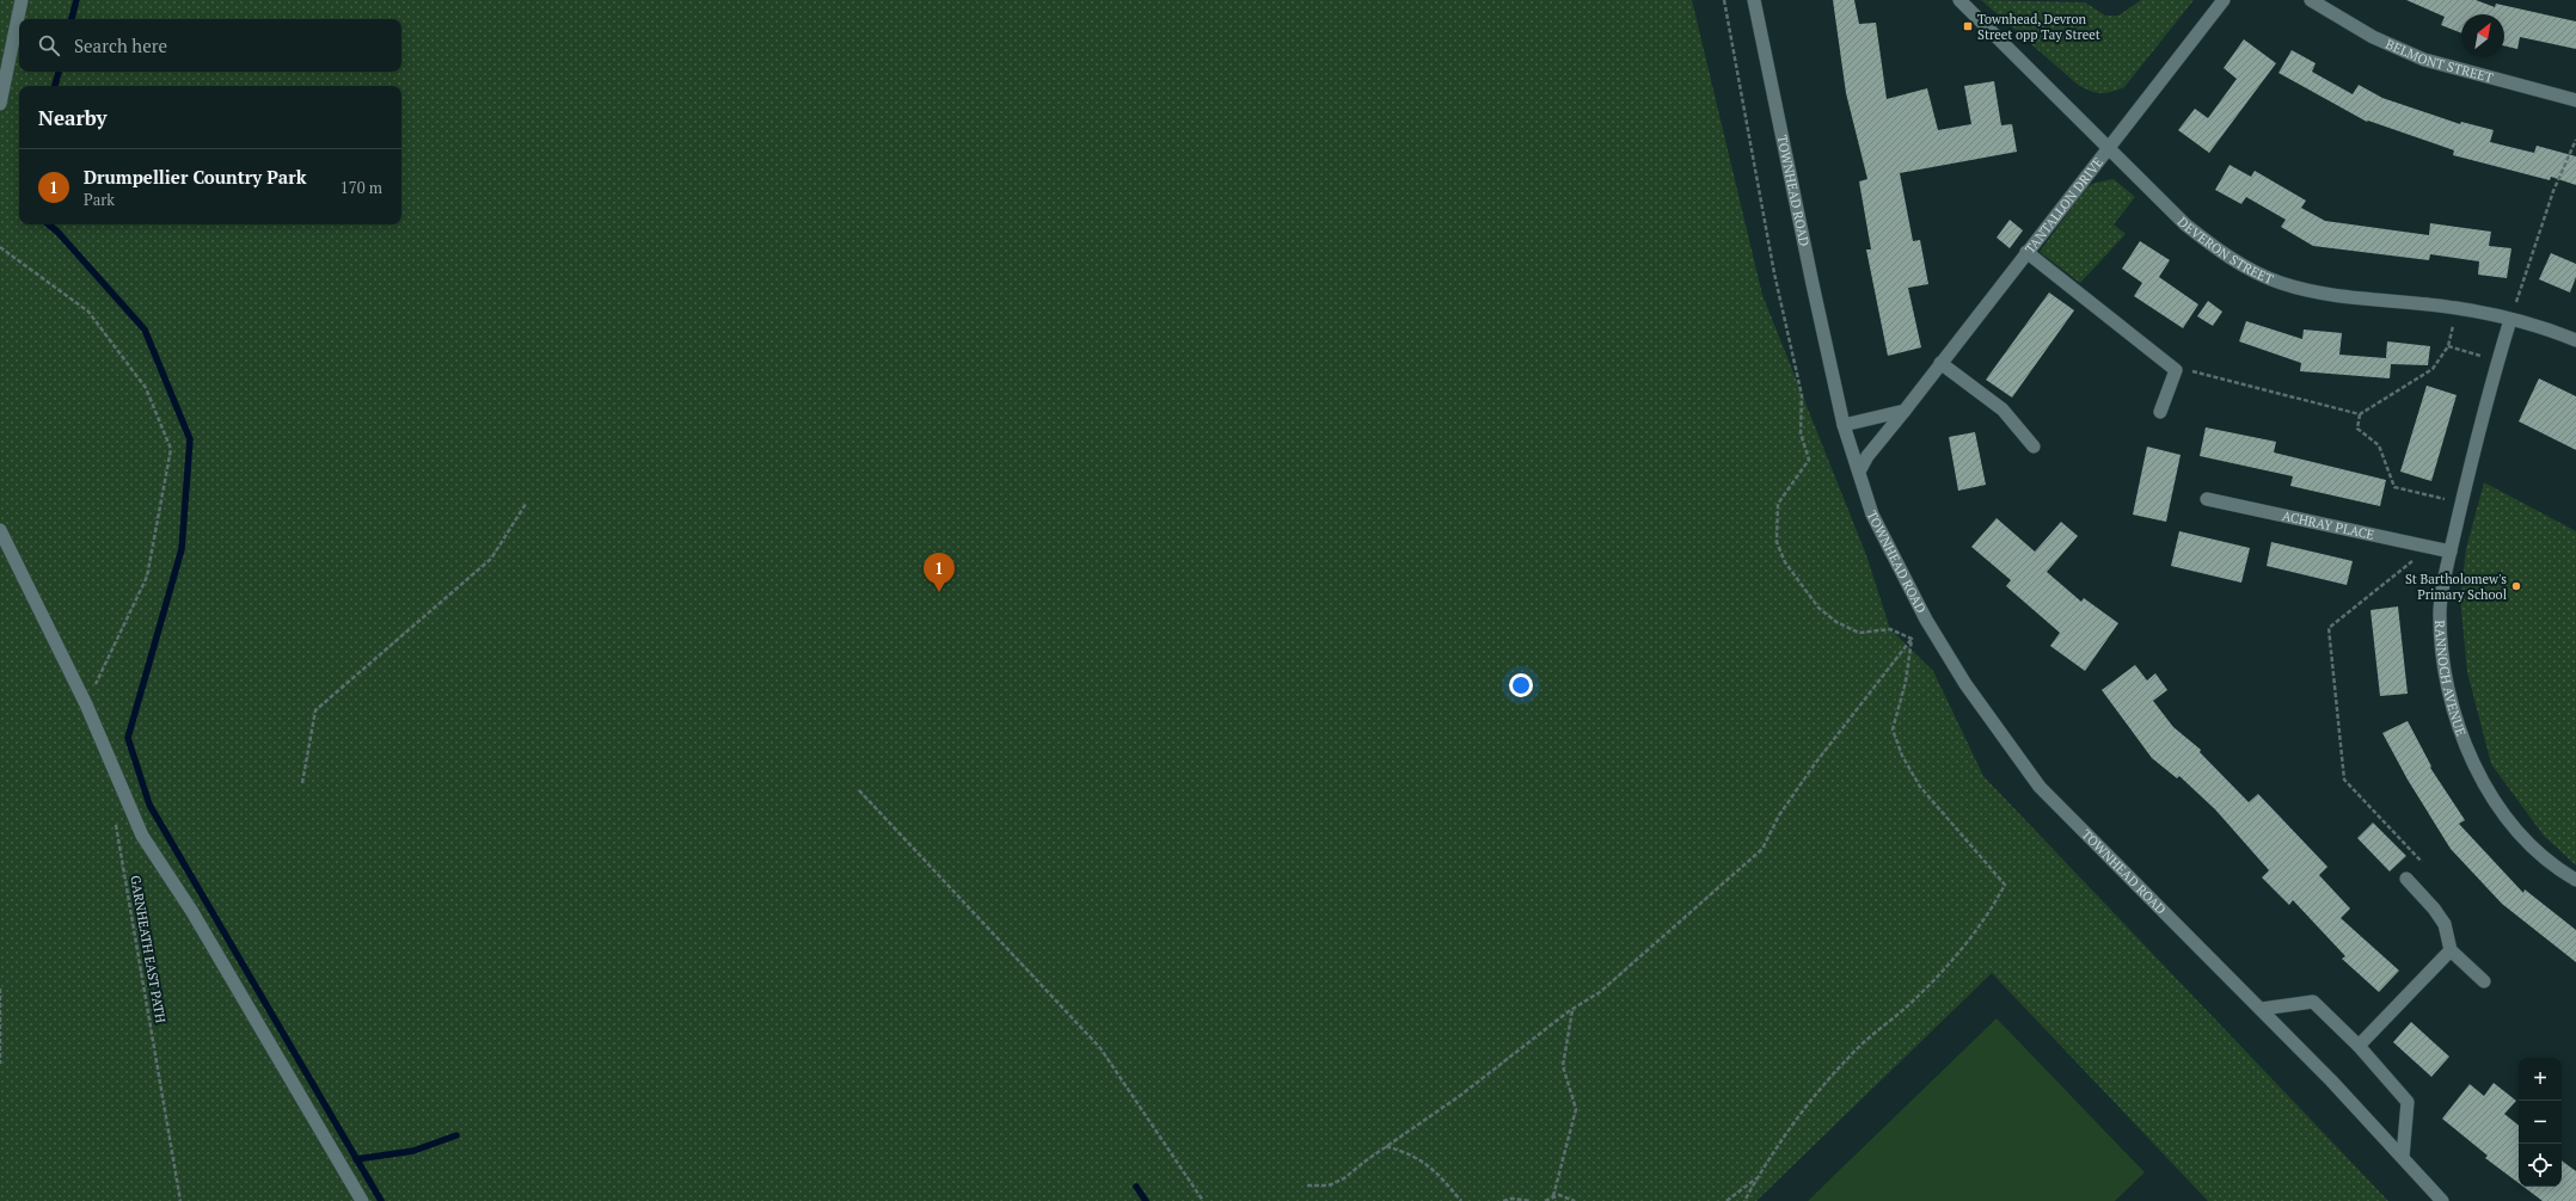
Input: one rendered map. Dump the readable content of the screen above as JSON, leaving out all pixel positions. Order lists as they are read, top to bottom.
{
  "streets": {
    "street": [
      "BELMONT STREET",
      "TOWNHEAD ROAD",
      "TANTALLON DRIVE",
      "DEVERON STREET",
      "ACHRAY PLACE",
      "RANNOCH AVENUE"
    ],
    "path": ["GARNHEATH EAST PATH"]
  },
  "crossings": [
    ["TOWNHEAD ROAD", "TANTALLON DRIVE"],
    ["TANTALLON DRIVE", "DEVERON STREET"],
    ["DEVERON STREET", "RANNOCH AVENUE"],
    ["ACHRAY PLACE", "RANNOCH AVENUE"]
  ],
  "places": {
    "transit": ["Townhead, Devron Street opp Tay Street"],
    "other": ["St Bartholomew's Primary School"]
  },
  "north": "top right",
  "page": {
    "search": "Search here",
    "heading": "Nearby",
    "list": [
      {
        "mark": "1",
        "name": "Drumpellier Country Park",
        "note": "Park",
        "value": "170 m"
      }
    ],
    "pins": "1",
    "map_buttons": ["+", "−"]
  }
}
